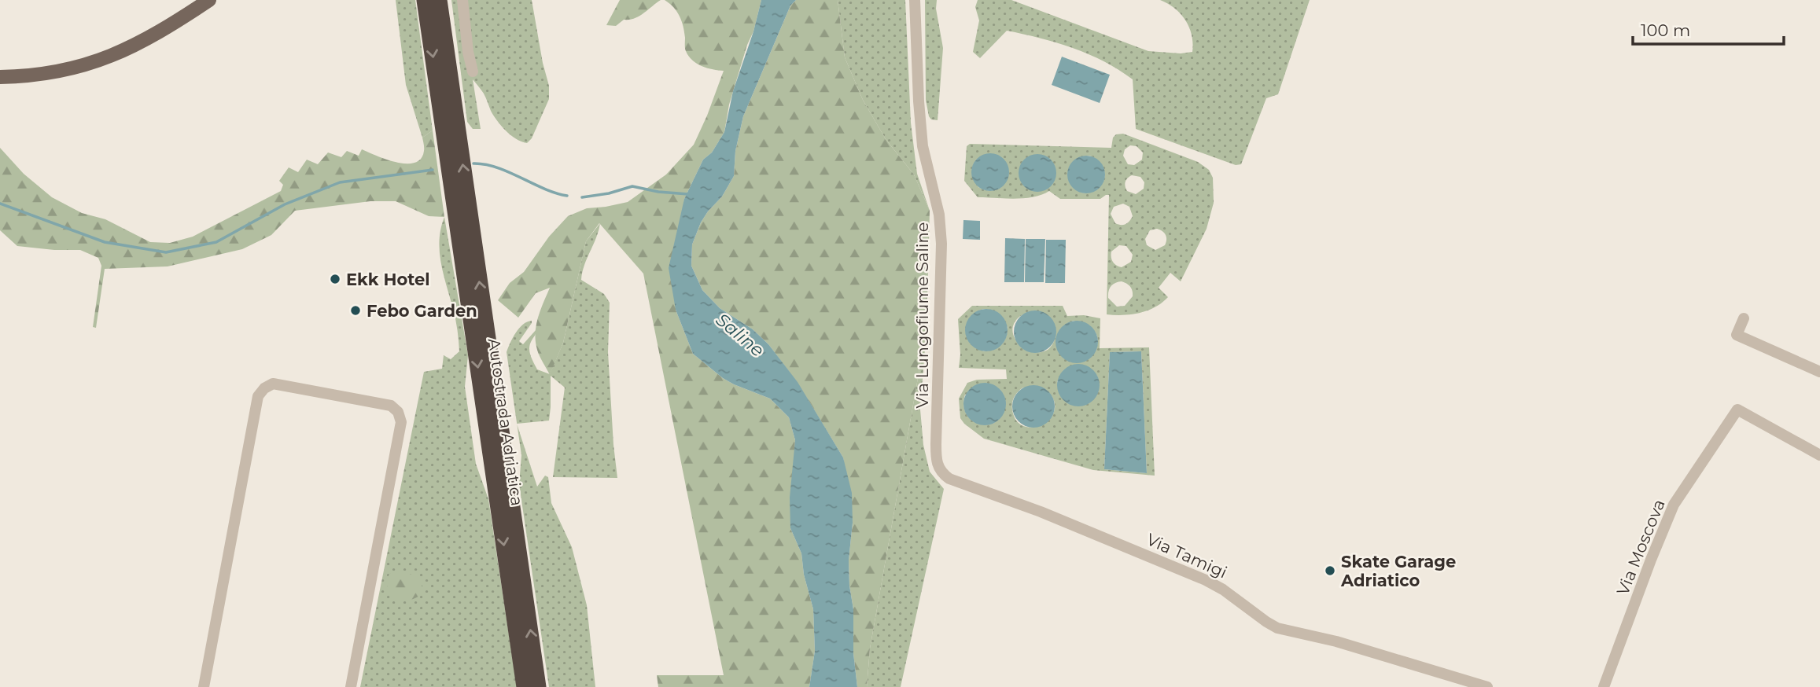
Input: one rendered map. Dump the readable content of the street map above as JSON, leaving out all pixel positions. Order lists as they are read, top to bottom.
{
  "streets": {
    "highway": ["Autostrada Adriatica"],
    "street": ["Via Lungofiume Saline", "Via Moscova", "Via Tamigi"]
  },
  "crossings": [
    ["Via Lungofiume Saline", "Via Tamigi"]
  ],
  "water": ["Saline"],
  "places": ["Ekk Hotel", "Febo Garden", "Skate Garage Adriatico"],
  "scale_bar": "100 m"
}
